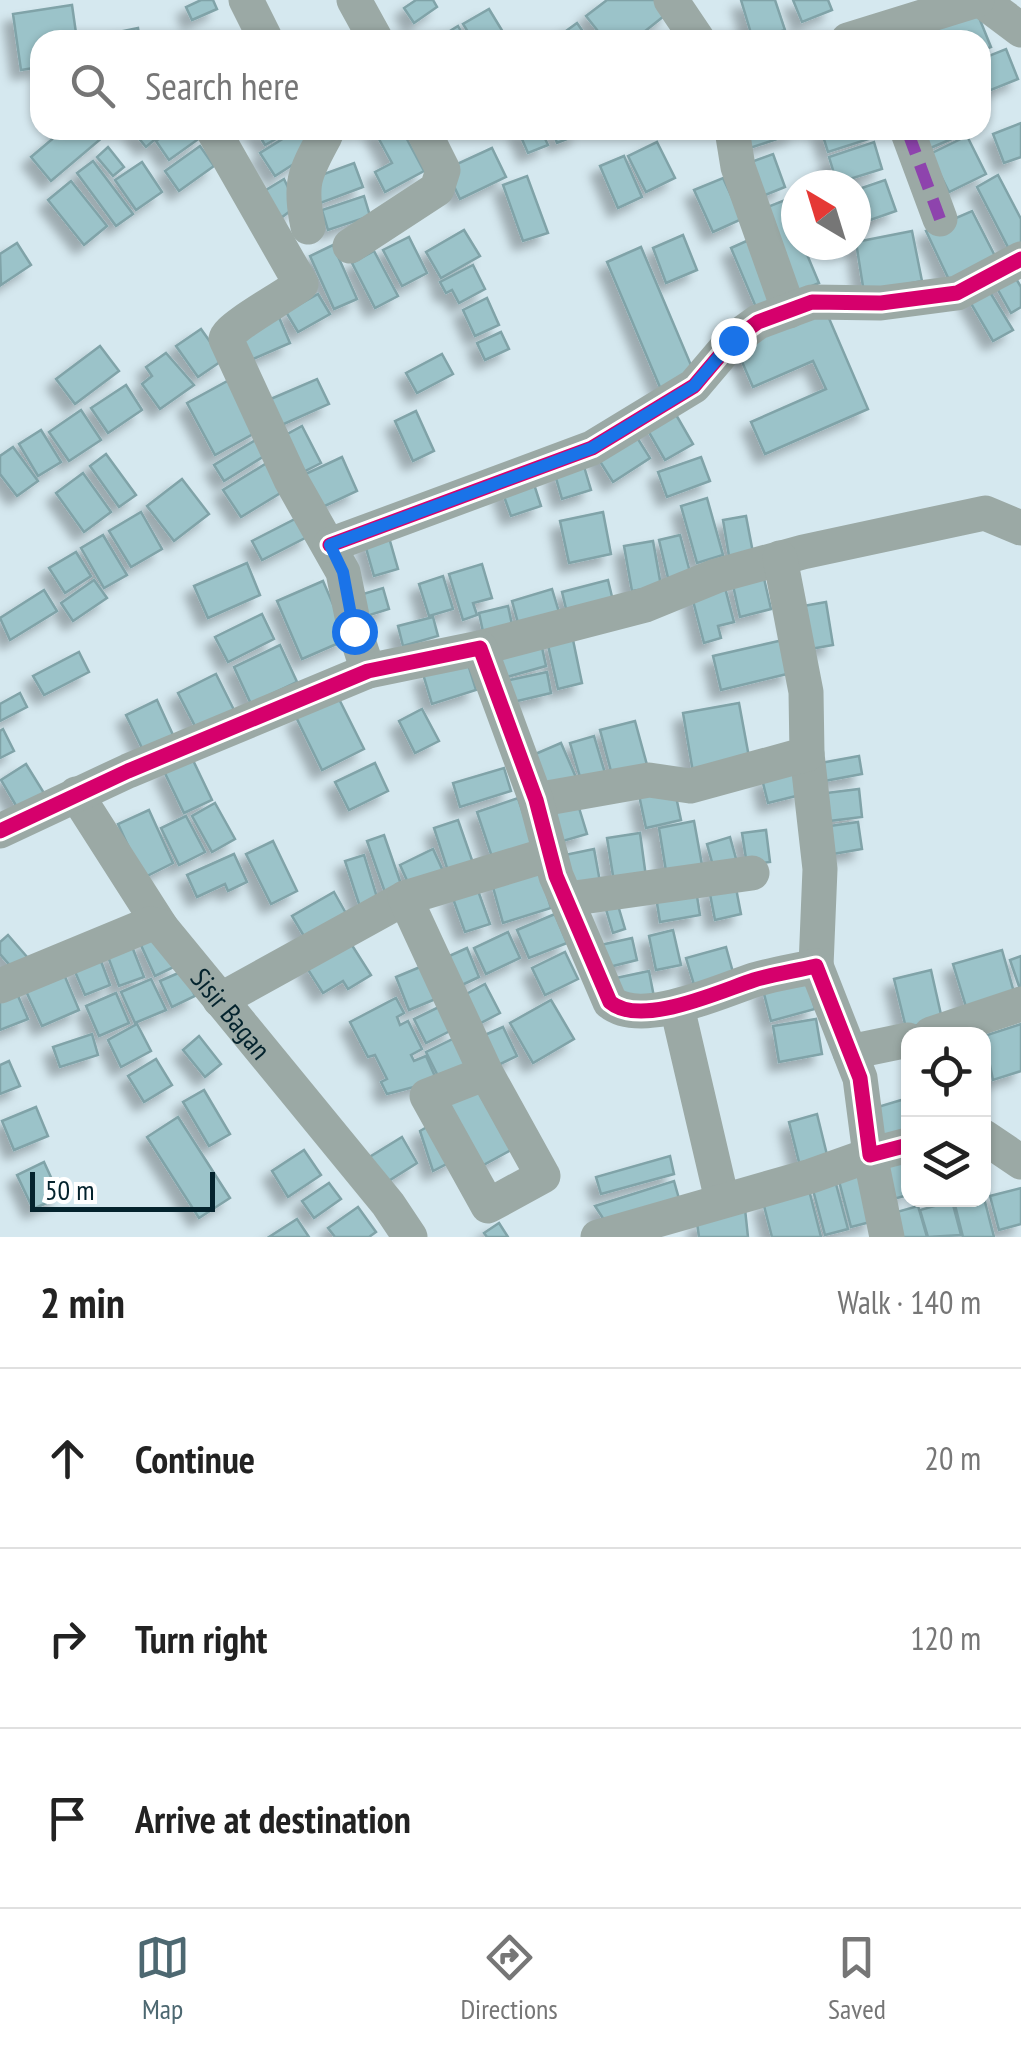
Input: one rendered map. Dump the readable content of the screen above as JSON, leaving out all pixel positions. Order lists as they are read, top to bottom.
{
  "streets": {
    "street": ["Sisir Bagan"]
  },
  "scale_bar": "50 m",
  "north": "top left",
  "page": {
    "search": "Search here",
    "scale": "50 m",
    "heading": ["2 min", "Walk · 140 m"],
    "list": [
      ["Continue", "20 m"],
      ["Turn right", "120 m"],
      "Arrive at destination"
    ],
    "nav": ["Map", "Directions", "Saved"]
  }
}
